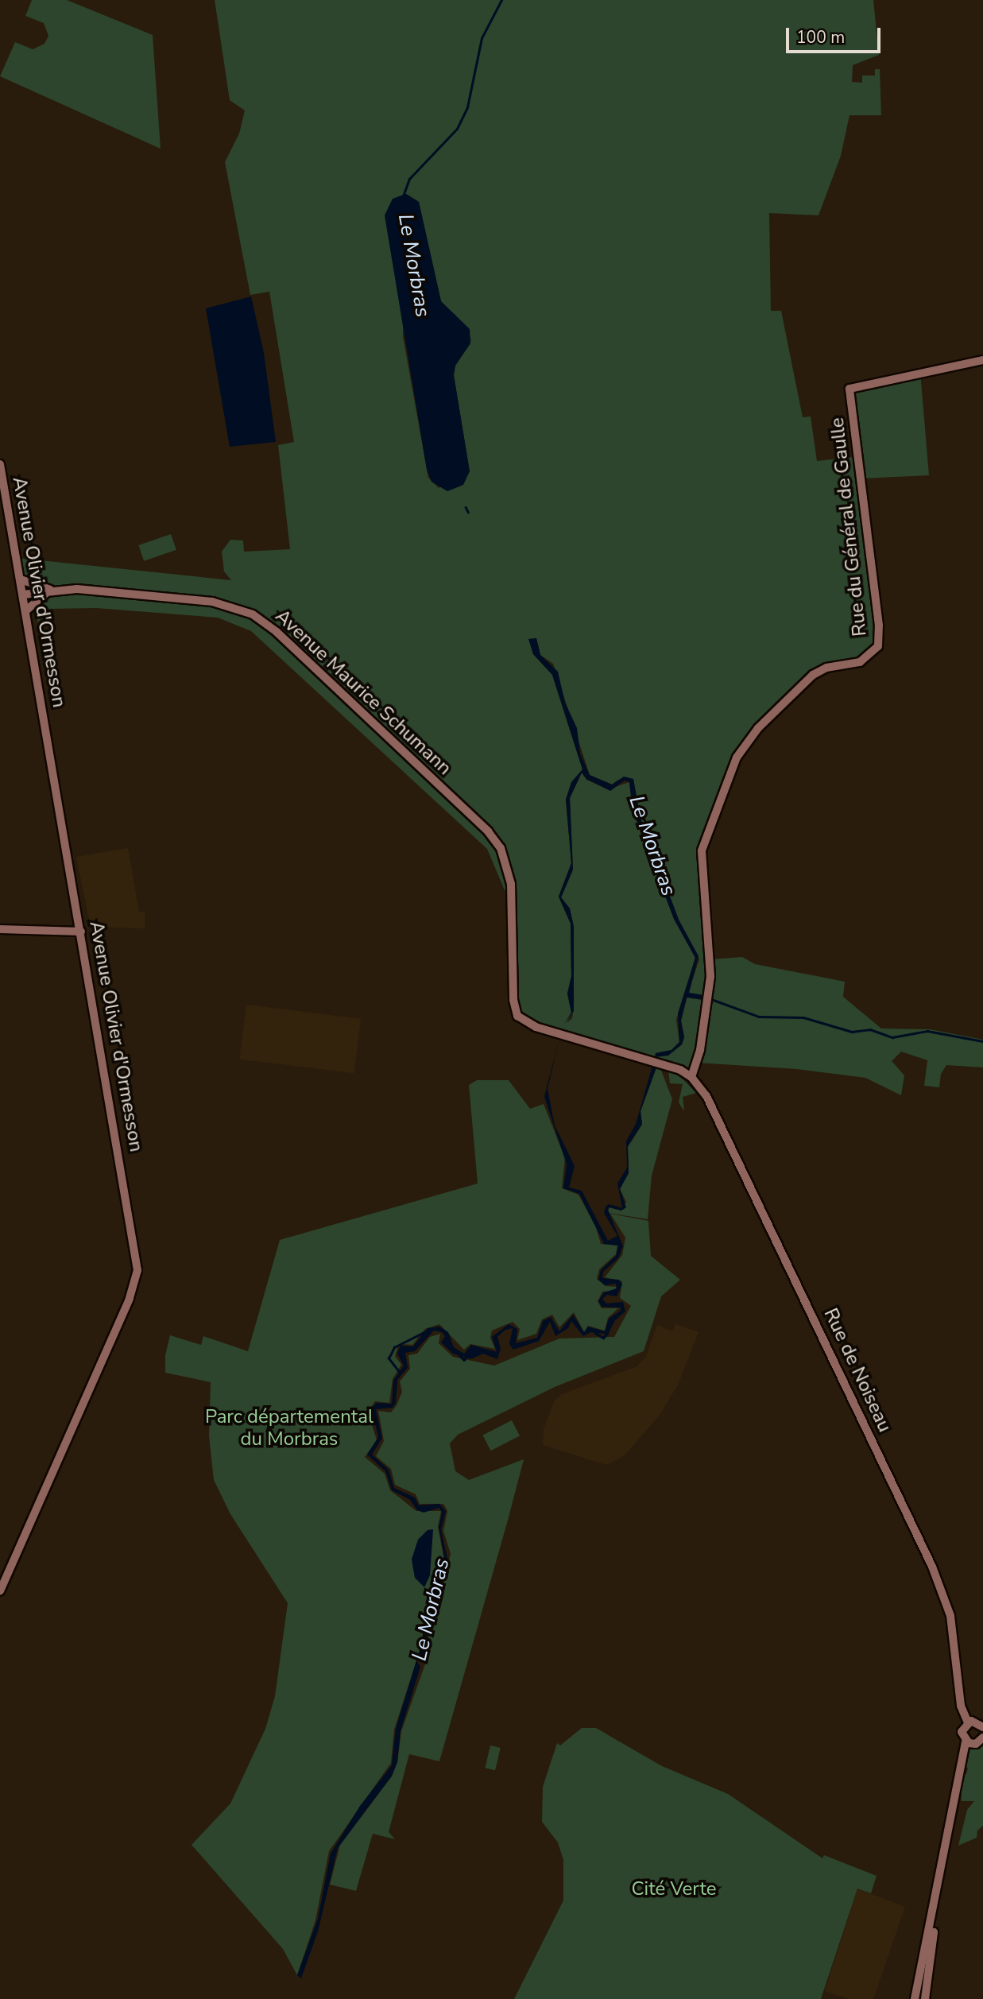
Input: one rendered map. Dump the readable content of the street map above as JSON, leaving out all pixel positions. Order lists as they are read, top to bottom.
{
  "streets": {
    "street": [
      "Rue du Général de Gaulle",
      "Avenue Olivier d'Ormesson",
      "Avenue Maurice Schumann",
      "Rue de Noiseau"
    ]
  },
  "crossings": [
    ["Rue du Général de Gaulle", "Avenue Maurice Schumann"],
    ["Rue du Général de Gaulle", "Rue de Noiseau"],
    ["Avenue Olivier d'Ormesson", "Avenue Maurice Schumann"],
    ["Avenue Maurice Schumann", "Rue de Noiseau"]
  ],
  "water": ["Le Morbras"],
  "parks": ["Parc départemental du Morbras", "Cité Verte"],
  "scale_bar": "100 m"
}
